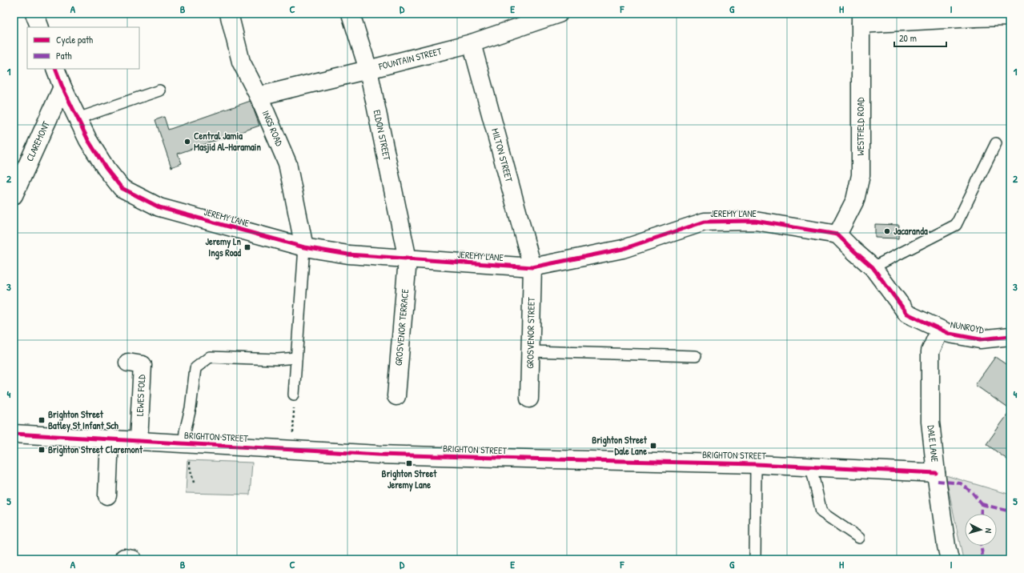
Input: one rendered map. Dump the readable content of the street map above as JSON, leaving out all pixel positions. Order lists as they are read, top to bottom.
{
  "streets": {
    "street": [
      "FOUNTAIN STREET",
      "WESTFIELD ROAD",
      "INGS ROAD",
      "ELDON STREET",
      "CLAREMONT",
      "MILTON STREET",
      "JEREMY LANE",
      "GROSVENOR TERRACE",
      "NUNROYD",
      "GROSVENOR STREET",
      "LEWES FOLD",
      "BRIGHTON STREET",
      "DALE LANE"
    ]
  },
  "crossings": [
    ["FOUNTAIN STREET", "INGS ROAD"],
    ["FOUNTAIN STREET", "ELDON STREET"],
    ["FOUNTAIN STREET", "MILTON STREET"],
    ["WESTFIELD ROAD", "JEREMY LANE"],
    ["INGS ROAD", "JEREMY LANE"],
    ["ELDON STREET", "JEREMY LANE"],
    ["ELDON STREET", "GROSVENOR TERRACE"],
    ["CLAREMONT", "JEREMY LANE"],
    ["MILTON STREET", "JEREMY LANE"],
    ["MILTON STREET", "GROSVENOR STREET"],
    ["JEREMY LANE", "GROSVENOR TERRACE"],
    ["JEREMY LANE", "GROSVENOR STREET"],
    ["NUNROYD", "DALE LANE"],
    ["LEWES FOLD", "BRIGHTON STREET"],
    ["BRIGHTON STREET", "DALE LANE"]
  ],
  "places": {
    "other": ["Central Jamia Masjid Al-Haramain", "Jacaranda"],
    "transit": [
      "Jeremy Ln Ings Road",
      "Brighton Street Batley St Infant Sch",
      "Brighton Street Dale Lane",
      "Brighton Street Claremont",
      "Brighton Street Jeremy Lane"
    ]
  },
  "legend": ["Cycle path", "Path"],
  "scale_bar": "20 m",
  "north": "right",
  "grid": {
    "columns": [
      "A",
      "B",
      "C",
      "D",
      "E",
      "F",
      "G",
      "H",
      "I"
    ],
    "rows": [
      "1",
      "2",
      "3",
      "4",
      "5"
    ]
  }
}
